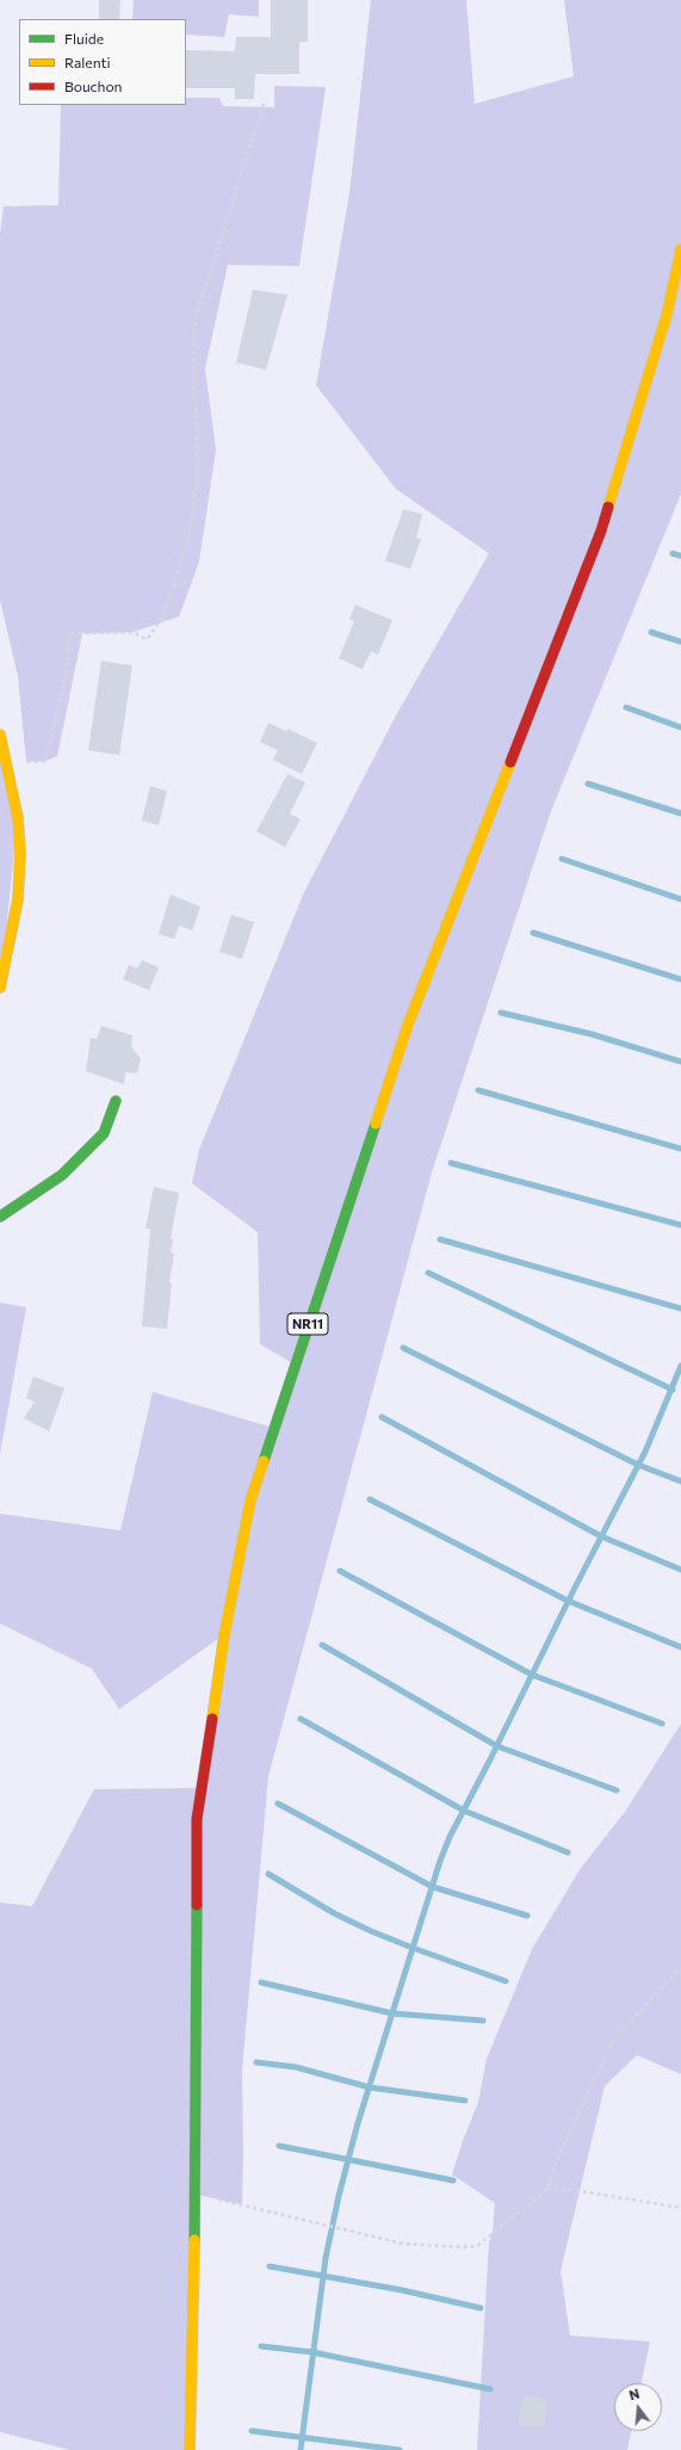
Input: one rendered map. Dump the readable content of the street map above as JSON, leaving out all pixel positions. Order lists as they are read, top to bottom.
{
  "streets": {
    "main road": ["NR11"]
  },
  "legend": ["Fluide", "Ralenti", "Bouchon"],
  "north": "top"
}
